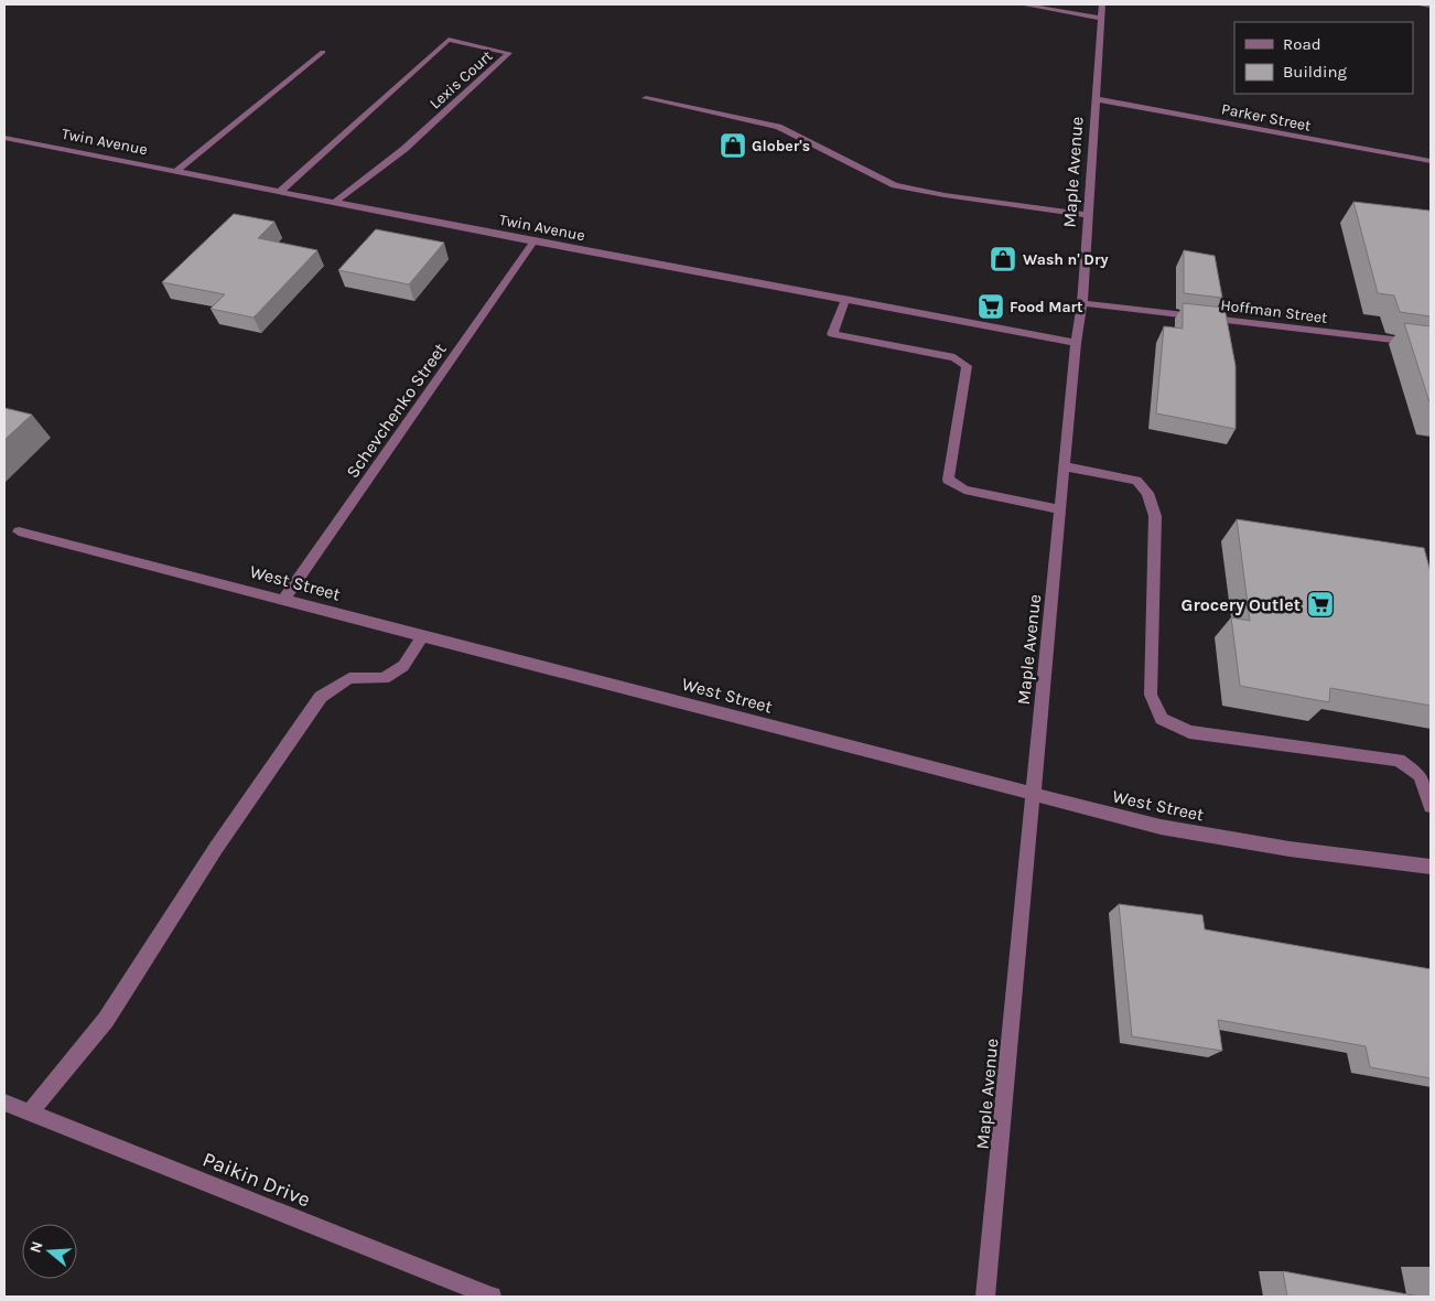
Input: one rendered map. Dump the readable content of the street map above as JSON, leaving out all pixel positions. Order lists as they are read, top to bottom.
{
  "streets": {
    "street": [
      "Lexis Court",
      "Parker Street",
      "Twin Avenue",
      "Maple Avenue",
      "Hoffman Street",
      "Schevchenko Street",
      "West Street",
      "Paikin Drive"
    ]
  },
  "crossings": [
    ["Lexis Court", "Twin Avenue"],
    ["Parker Street", "Maple Avenue"],
    ["Twin Avenue", "Maple Avenue"],
    ["Twin Avenue", "Schevchenko Street"],
    ["Maple Avenue", "Hoffman Street"],
    ["Maple Avenue", "West Street"],
    ["Schevchenko Street", "West Street"]
  ],
  "places": {
    "shop": ["Glober's", "Wash n' Dry"],
    "supermarket": ["Food Mart", "Grocery Outlet"]
  },
  "legend": ["Road", "Building"],
  "north": "left"
}
